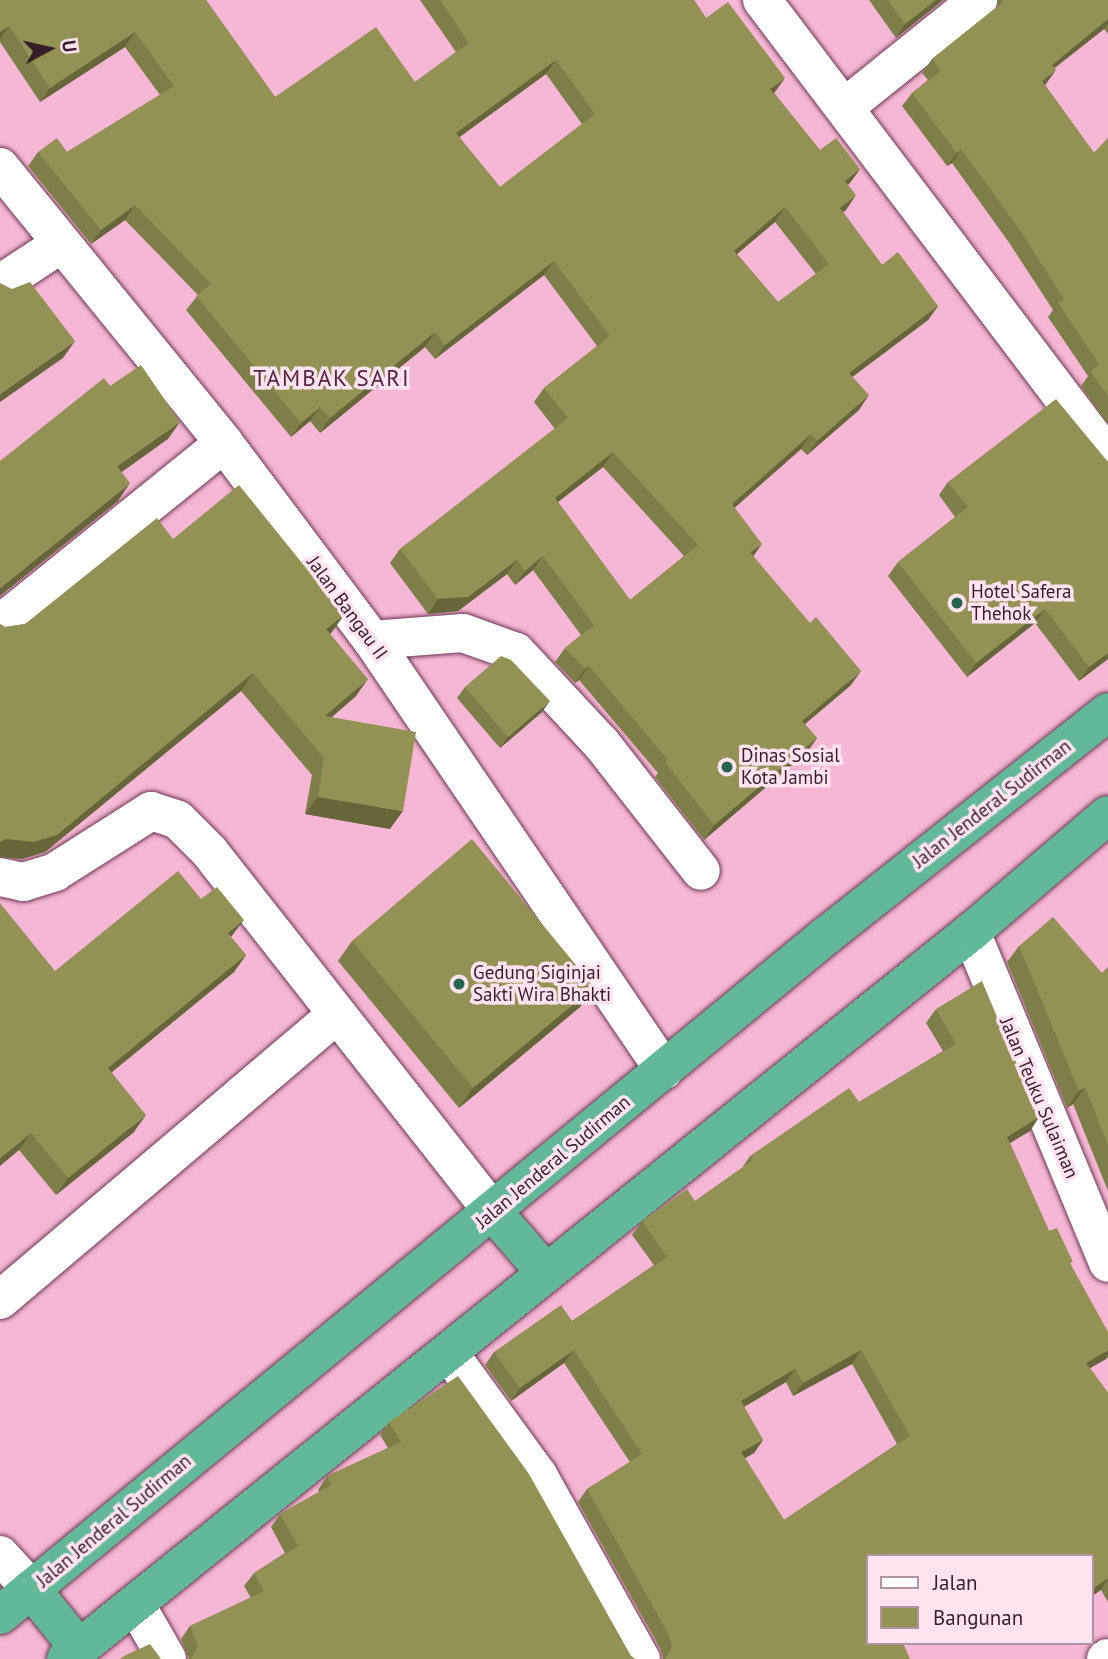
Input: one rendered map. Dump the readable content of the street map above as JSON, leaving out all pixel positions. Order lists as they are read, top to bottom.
{
  "streets": {
    "highway": ["Jalan Jenderal Sudirman"],
    "street": ["Jalan Bangau II", "Jalan Teuku Sulaiman"]
  },
  "crossings": [
    ["Jalan Bangau II", "Jalan Jenderal Sudirman"]
  ],
  "districts": ["TAMBAK SARI"],
  "places": ["Hotel Safera Thehok", "Dinas Sosial Kota Jambi", "Gedung Siginjai Sakti Wira Bhakti"],
  "legend": ["Jalan", "Bangunan"],
  "north": "right"
}
